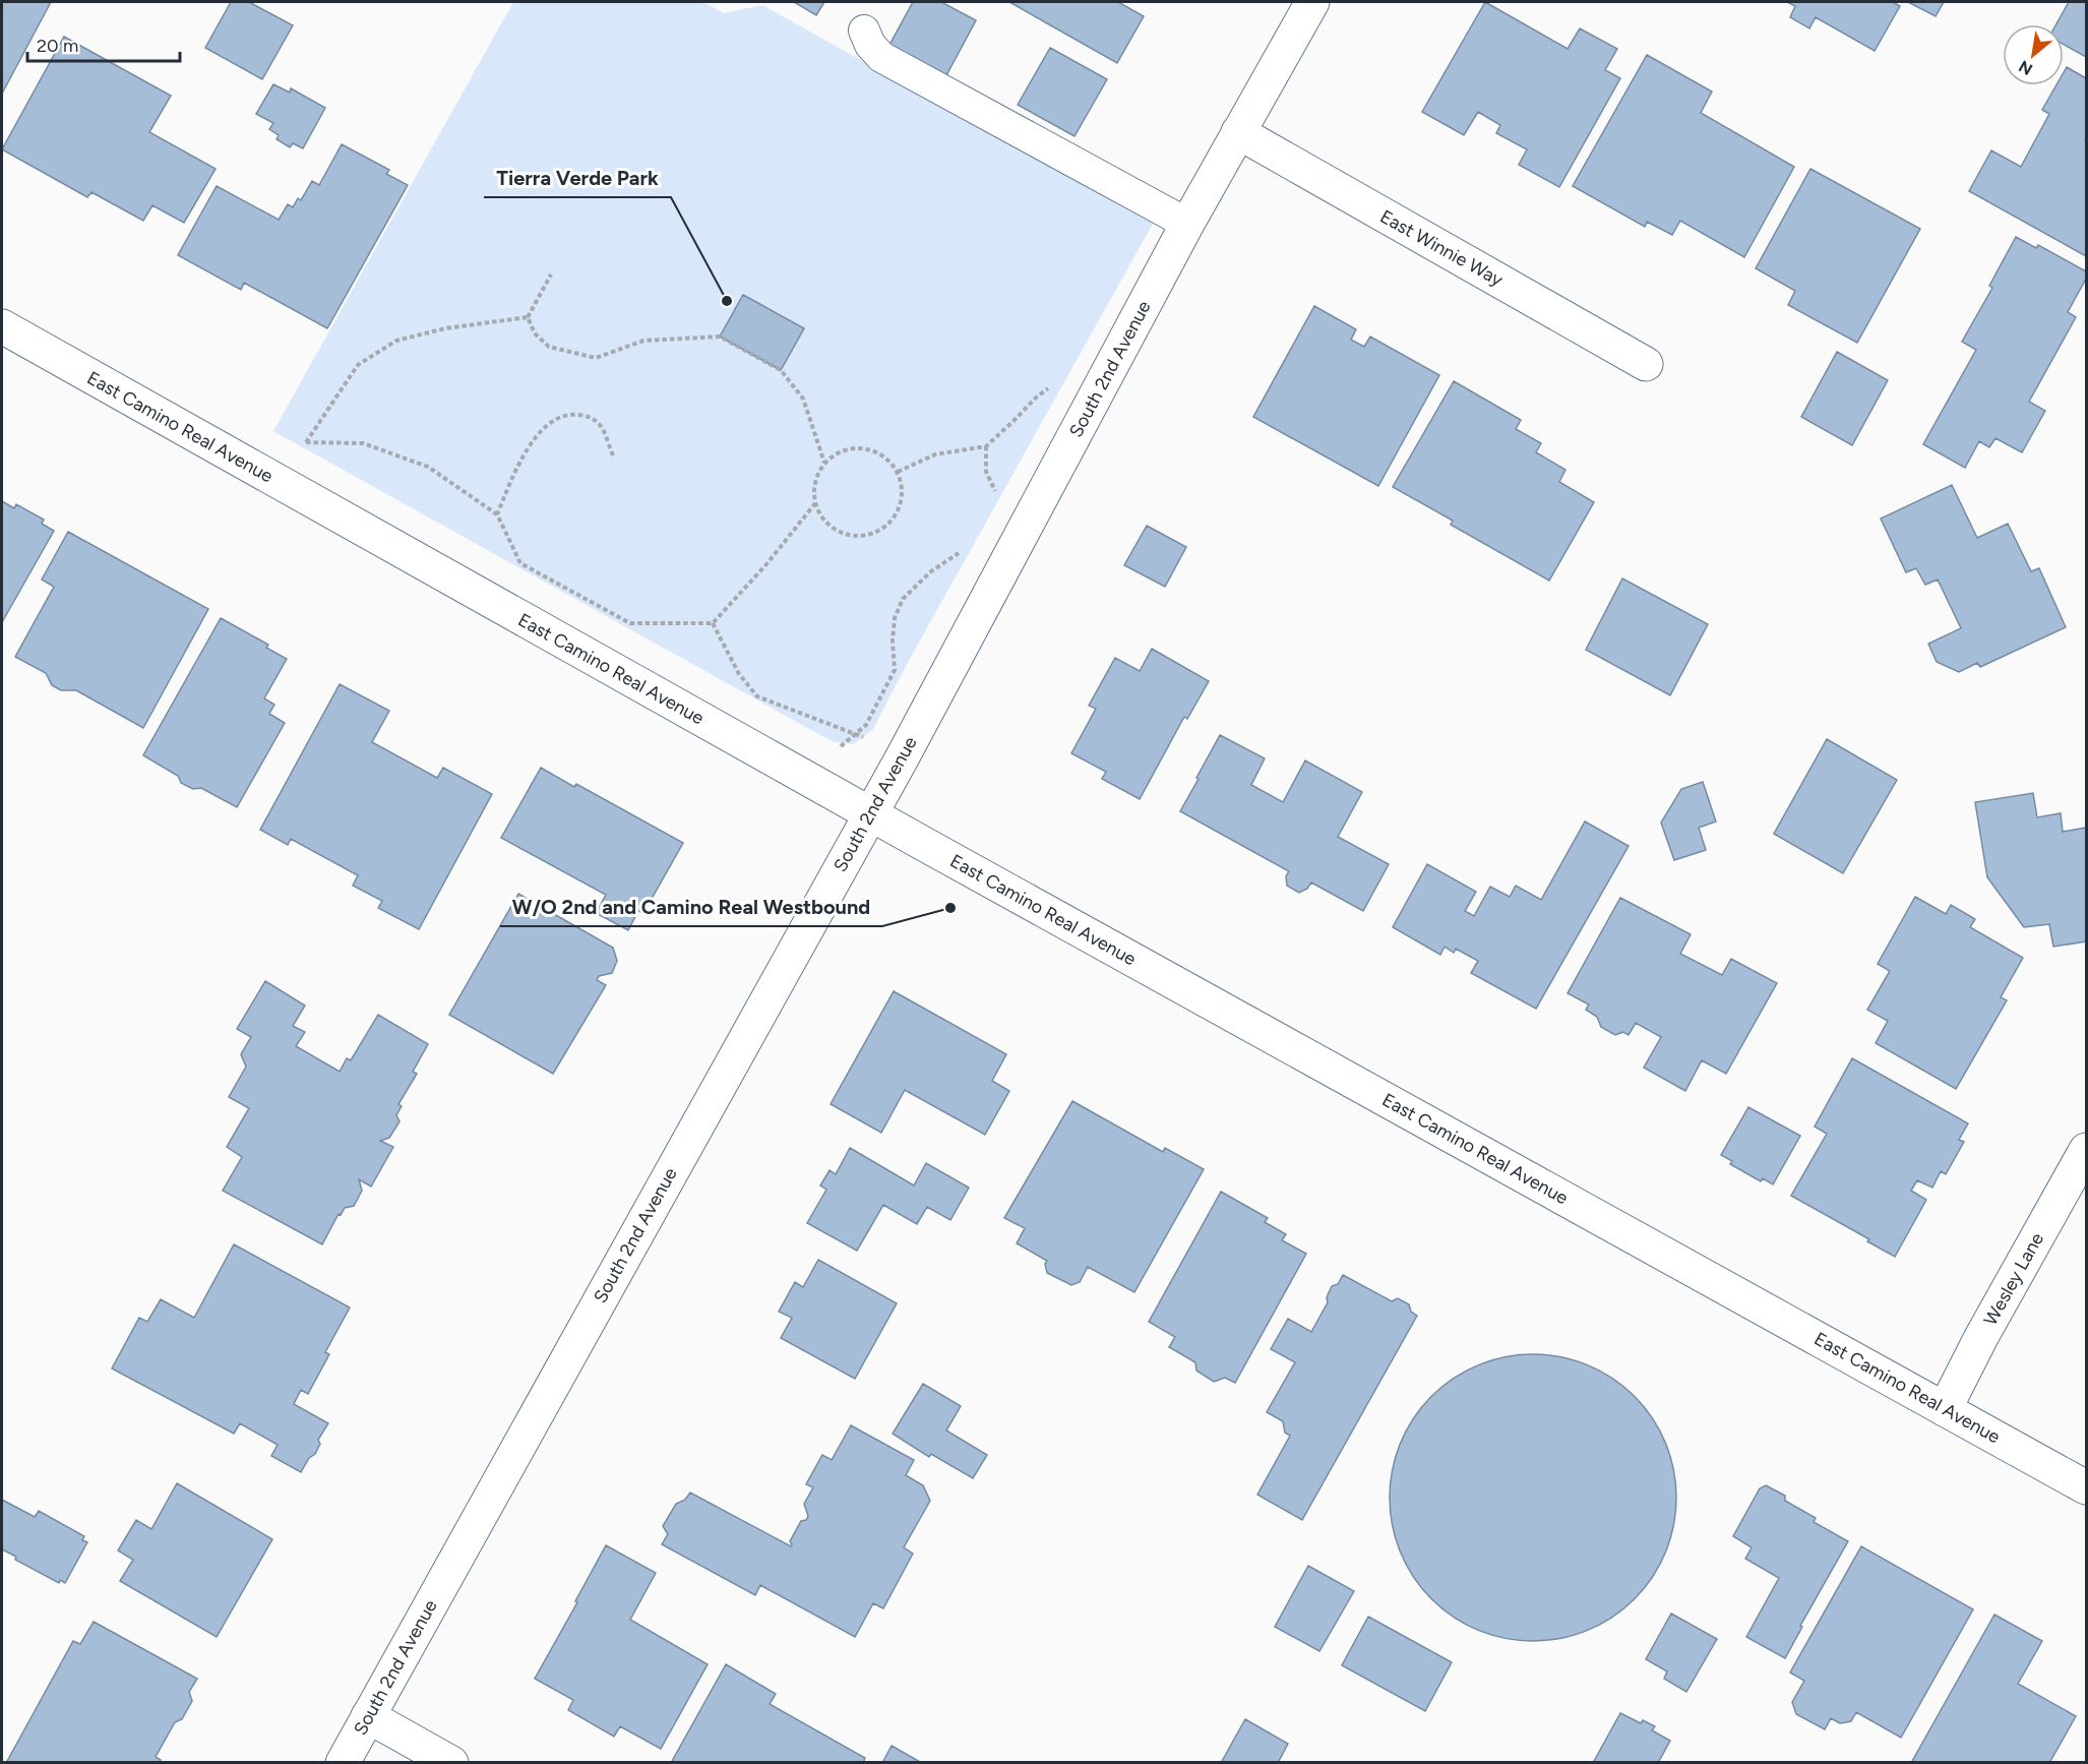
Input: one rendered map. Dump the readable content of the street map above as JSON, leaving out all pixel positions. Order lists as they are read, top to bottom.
{
  "streets": {
    "street": [
      "East Winnie Way",
      "South 2nd Avenue",
      "East Camino Real Avenue",
      "Wesley Lane"
    ]
  },
  "crossings": [
    ["East Winnie Way", "South 2nd Avenue"],
    ["South 2nd Avenue", "East Camino Real Avenue"],
    ["East Camino Real Avenue", "Wesley Lane"]
  ],
  "places": ["Tierra Verde Park", "W/O 2nd and Camino Real Westbound"],
  "scale_bar": "20 m",
  "north": "bottom left"
}
